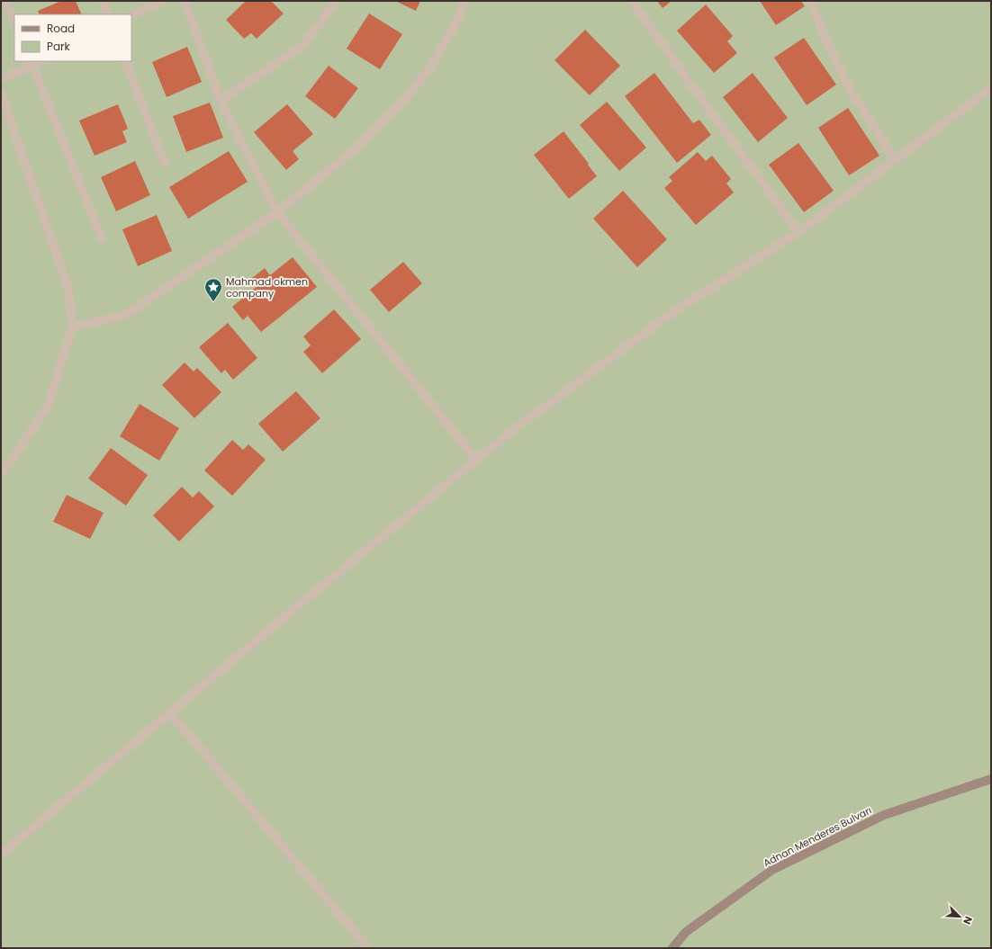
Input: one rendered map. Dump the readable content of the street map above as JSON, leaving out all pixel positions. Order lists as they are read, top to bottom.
{
  "streets": {
    "main road": ["Adnan Menderes Bulvarı"]
  },
  "places": {
    "place": ["Mahmad okmen company"]
  },
  "legend": ["Road", "Park"],
  "north": "bottom right"
}
